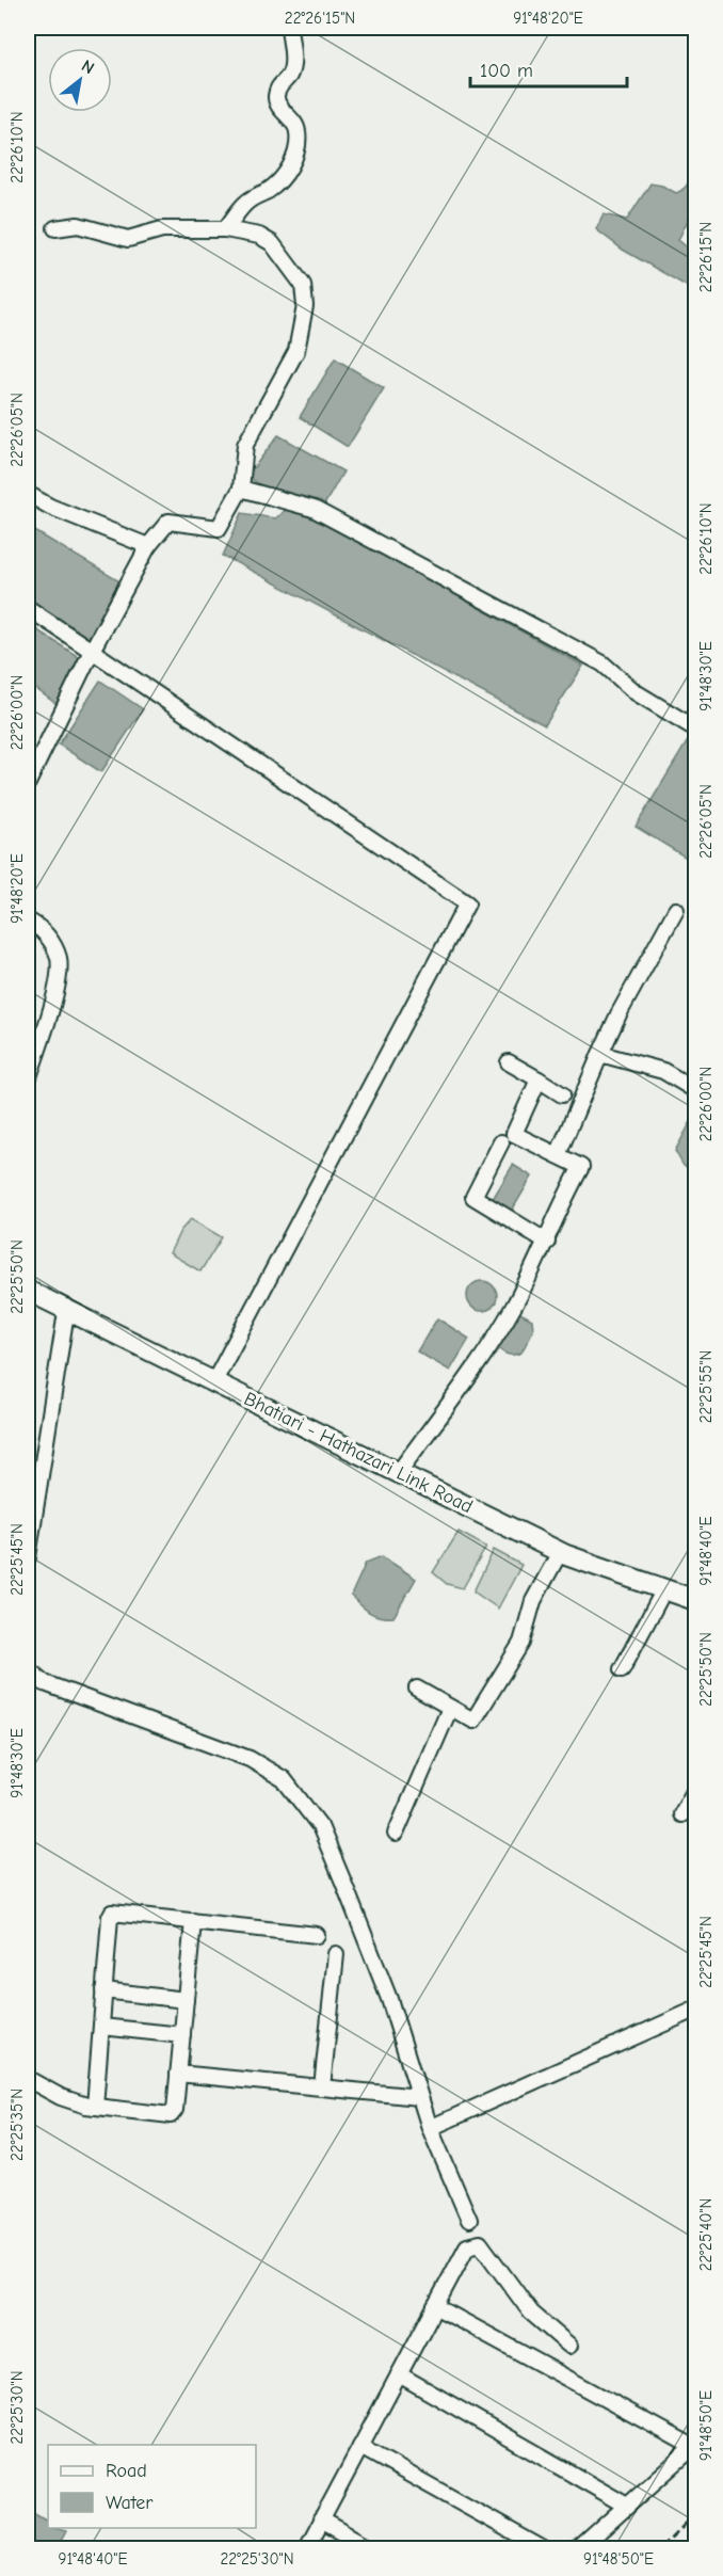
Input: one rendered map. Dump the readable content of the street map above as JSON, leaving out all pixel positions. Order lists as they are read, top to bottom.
{
  "streets": {
    "main road": ["Bhatiari - Hathazari Link Road"]
  },
  "legend": ["Road", "Water"],
  "scale_bar": "100 m",
  "north": "top right",
  "coordinates": [
    "22°26'15\"N",
    "91°48'20\"E",
    "22°26'10\"N",
    "22°26'05\"N",
    "91°48'30\"E",
    "22°26'00\"N",
    "22°25'50\"N",
    "22°25'55\"N",
    "91°48'40\"E",
    "22°25'45\"N",
    "22°25'35\"N",
    "22°25'40\"N",
    "22°25'30\"N",
    "91°48'50\"E"
  ]
}
